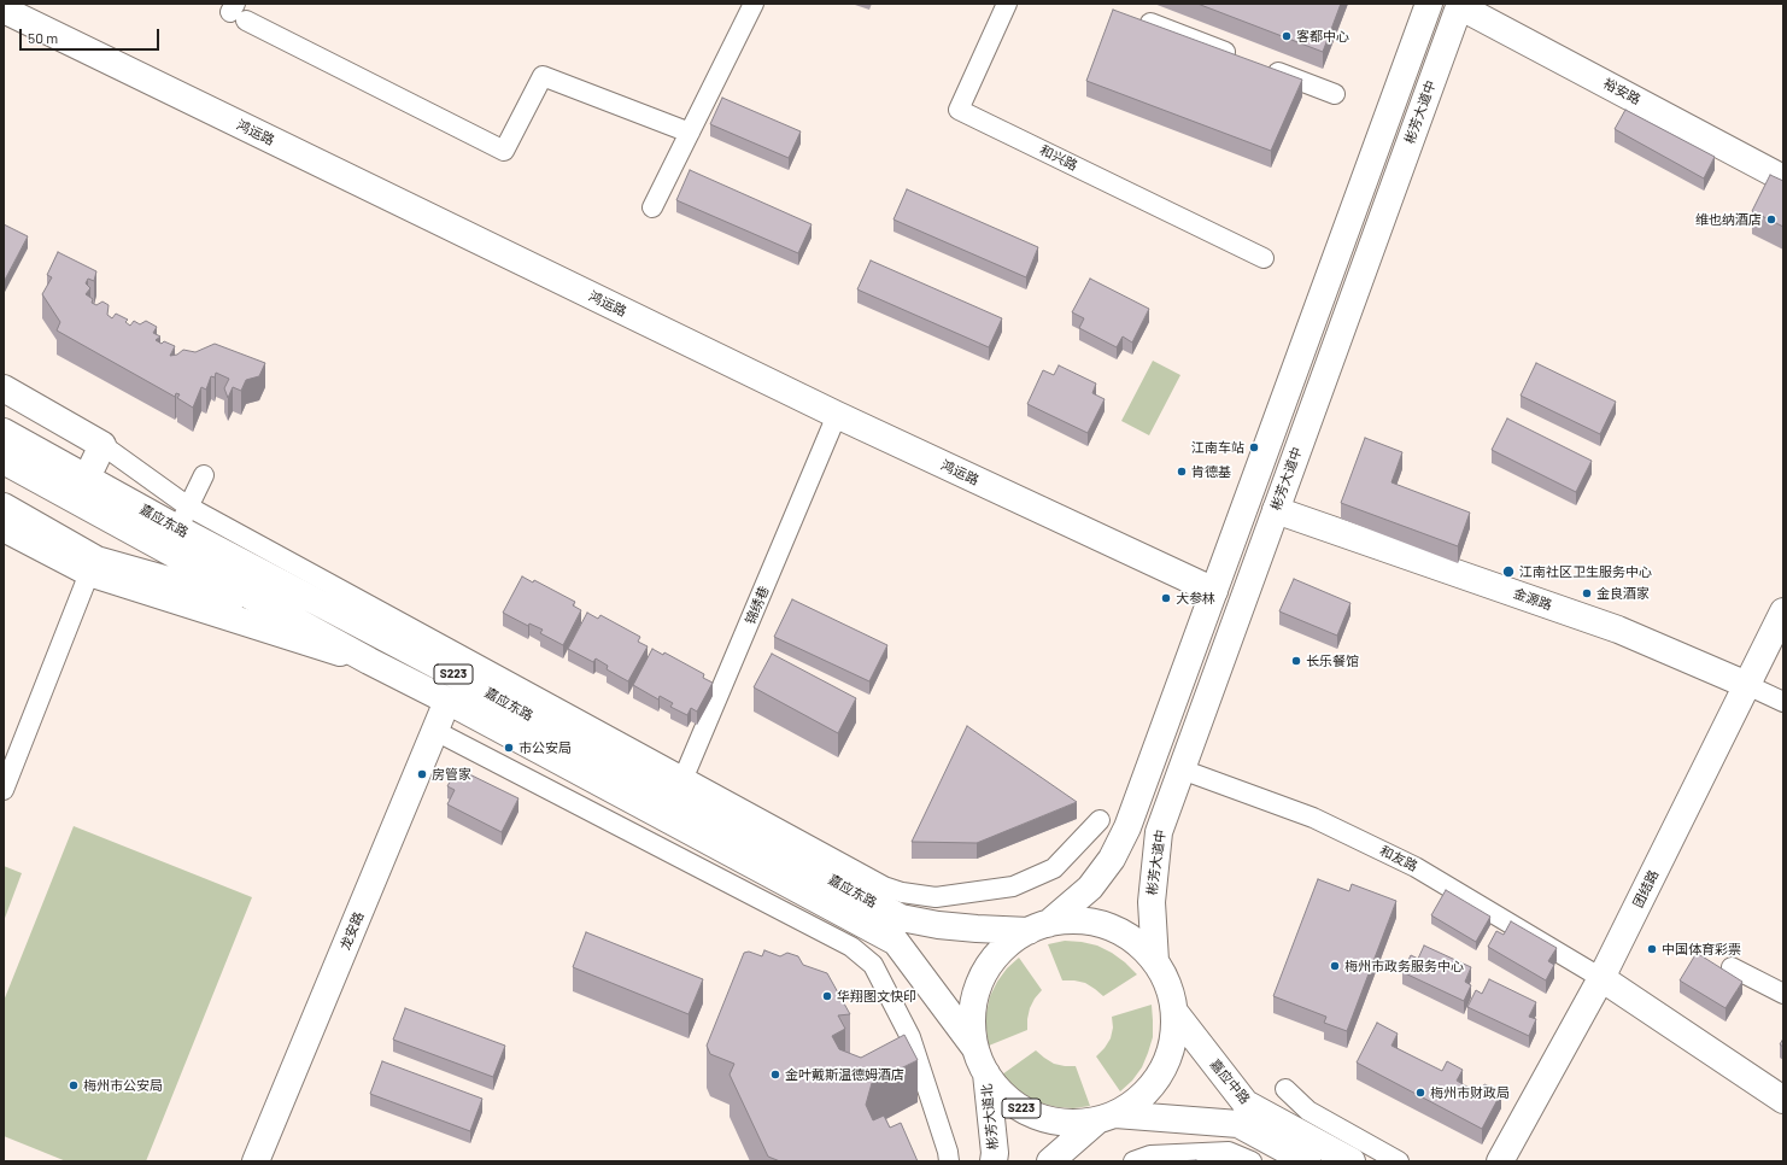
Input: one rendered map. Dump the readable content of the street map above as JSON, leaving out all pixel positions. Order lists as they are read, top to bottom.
{
  "streets": {
    "main road": [
      "裕安路",
      "彬芳大道中",
      "鸿运路",
      "嘉应东路",
      "金源路",
      "S223",
      "团结路",
      "龙安路",
      "嘉应中路",
      "彬芳大道北"
    ],
    "street": ["和兴路", "锦绣巷", "和友路"]
  },
  "crossings": [
    ["裕安路", "彬芳大道中"],
    ["彬芳大道中", "金源路"],
    ["彬芳大道中", "S223"],
    ["彬芳大道中", "和友路"],
    ["鸿运路", "锦绣巷"],
    ["嘉应东路", "锦绣巷"],
    ["嘉应东路", "S223"],
    ["嘉应东路", "龙安路"],
    ["金源路", "团结路"],
    ["S223", "嘉应中路"],
    ["S223", "彬芳大道北"],
    ["和友路", "团结路"]
  ],
  "places": [
    "客都中心",
    "维也纳酒店",
    "江南车站",
    "肯德基",
    "江南社区卫生服务中心",
    "金良酒家",
    "大参林",
    "长乐餐馆",
    "市公安局",
    "房管家",
    "中国体育彩票",
    "梅州市政务服务中心",
    "华翔图文快印",
    "金叶戴斯温德姆酒店",
    "梅州市公安局",
    "梅州市财政局"
  ],
  "scale_bar": "50 m"
}
